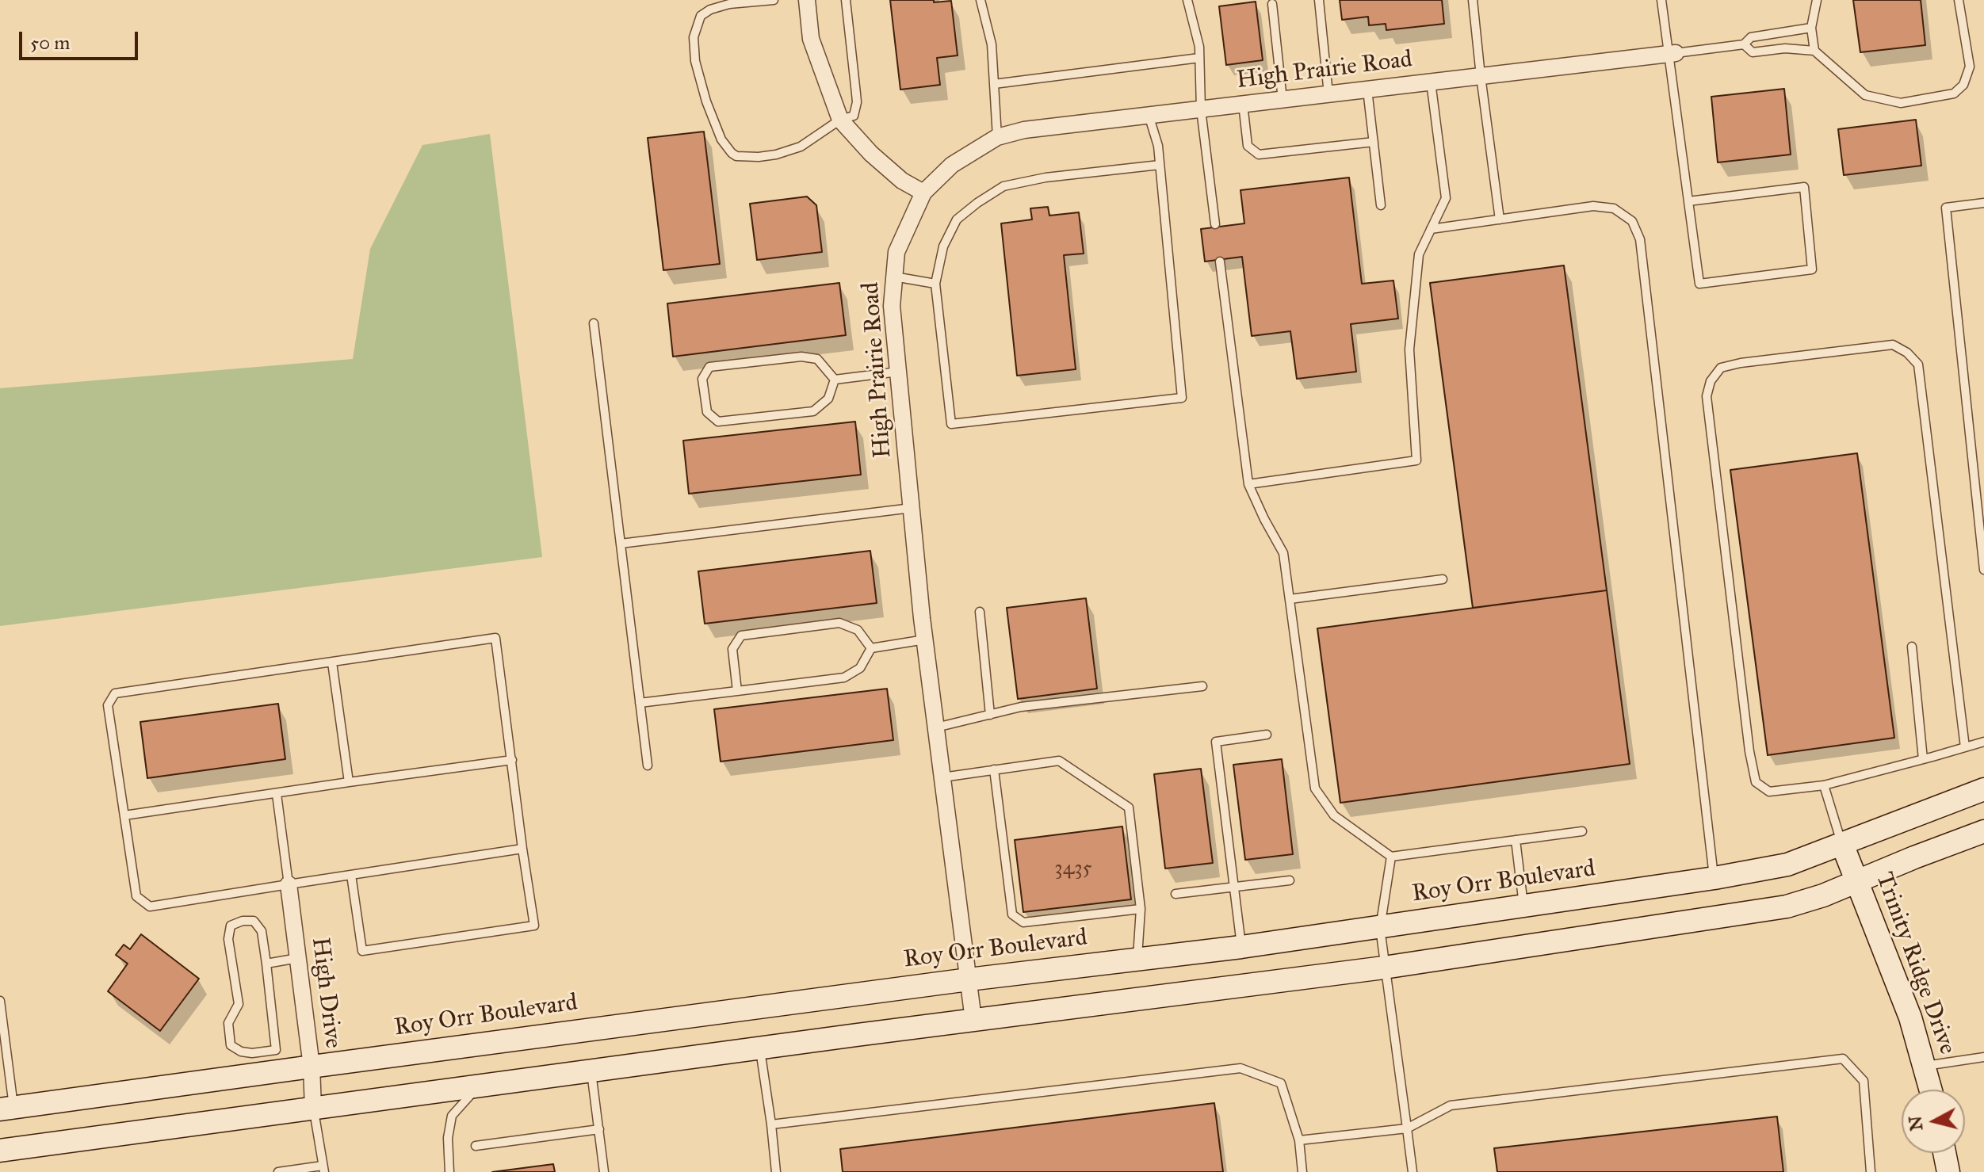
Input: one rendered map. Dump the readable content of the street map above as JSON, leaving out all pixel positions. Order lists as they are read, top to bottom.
{
  "streets": {
    "main road": ["Roy Orr Boulevard", "Trinity Ridge Drive"],
    "street": ["High Prairie Road", "High Drive"]
  },
  "crossings": [
    ["High Prairie Road", "Roy Orr Boulevard"],
    ["Roy Orr Boulevard", "Trinity Ridge Drive"],
    ["Roy Orr Boulevard", "High Drive"]
  ],
  "house_numbers": ["3435"],
  "scale_bar": "50 m",
  "north": "left"
}
